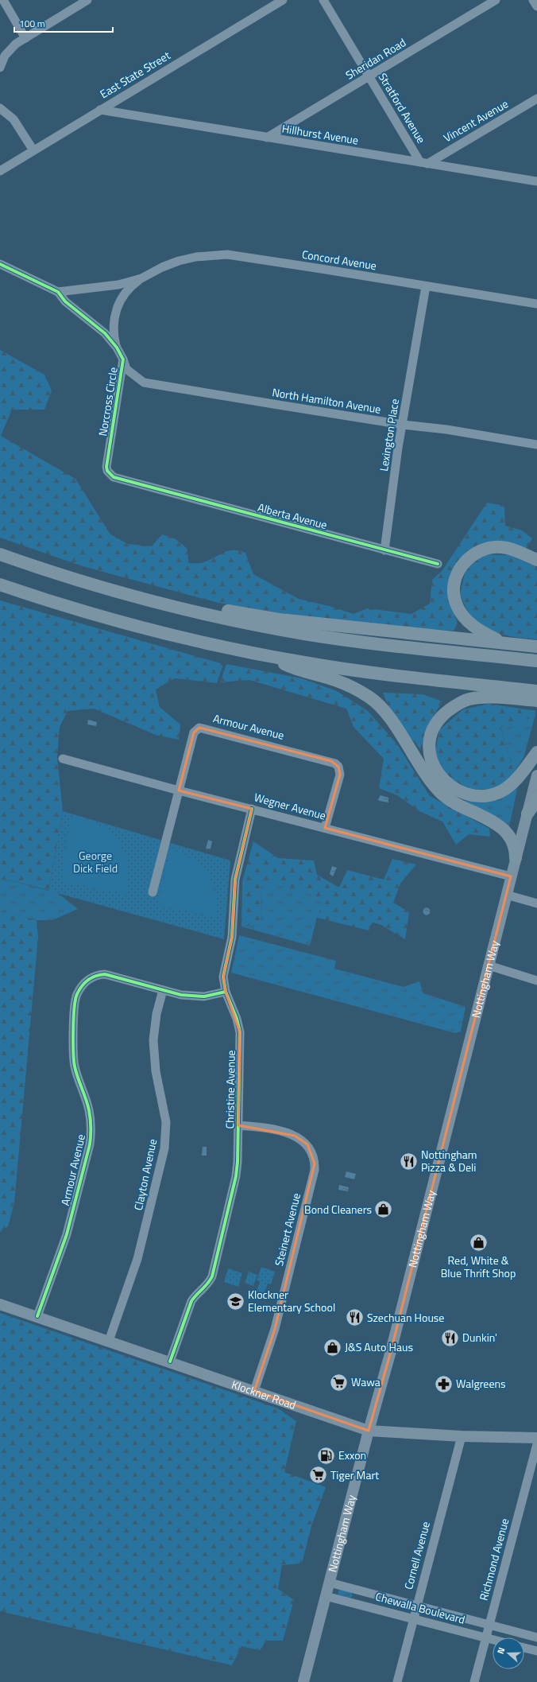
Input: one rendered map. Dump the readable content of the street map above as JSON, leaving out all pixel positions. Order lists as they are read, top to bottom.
{
  "streets": {
    "main road": ["Nottingham Way", "Klockner Road"],
    "street": [
      "Sheridan Road",
      "East State Street",
      "Stratford Avenue",
      "Vincent Avenue",
      "Hillhurst Avenue",
      "Concord Avenue",
      "North Hamilton Avenue",
      "Norcross Circle",
      "Lexington Place",
      "Alberta Avenue",
      "Armour Avenue",
      "Wegner Avenue",
      "Christine Avenue",
      "Clayton Avenue",
      "Steinert Avenue",
      "Cornell Avenue",
      "Richmond Avenue",
      "Chewalla Boulevard"
    ]
  },
  "crossings": [
    ["Sheridan Road", "Stratford Avenue"],
    ["Sheridan Road", "Hillhurst Avenue"],
    ["East State Street", "Hillhurst Avenue"],
    ["Stratford Avenue", "Vincent Avenue"],
    ["Stratford Avenue", "Hillhurst Avenue"],
    ["Vincent Avenue", "Hillhurst Avenue"],
    ["Concord Avenue", "Norcross Circle"],
    ["Concord Avenue", "Lexington Place"],
    ["North Hamilton Avenue", "Norcross Circle"],
    ["North Hamilton Avenue", "Lexington Place"],
    ["Norcross Circle", "Alberta Avenue"],
    ["Lexington Place", "Alberta Avenue"],
    ["Armour Avenue", "Wegner Avenue"],
    ["Armour Avenue", "Christine Avenue"],
    ["Armour Avenue", "Clayton Avenue"],
    ["Armour Avenue", "Klockner Road"],
    ["Wegner Avenue", "Nottingham Way"],
    ["Wegner Avenue", "Christine Avenue"],
    ["Nottingham Way", "Klockner Road"],
    ["Nottingham Way", "Chewalla Boulevard"],
    ["Christine Avenue", "Steinert Avenue"],
    ["Christine Avenue", "Klockner Road"],
    ["Clayton Avenue", "Klockner Road"],
    ["Steinert Avenue", "Klockner Road"],
    ["Klockner Road", "Cornell Avenue"],
    ["Cornell Avenue", "Chewalla Boulevard"],
    ["Richmond Avenue", "Chewalla Boulevard"]
  ],
  "parks": ["George Dick Field"],
  "places": {
    "restaurant": ["Nottingham Pizza & Deli", "Szechuan House", "Dunkin'"],
    "shop": ["Bond Cleaners", "Red, White & Blue Thrift Shop", "J&S Auto Haus"],
    "school or university": ["Klockner Elementary School"],
    "supermarket": ["Wawa", "Tiger Mart"],
    "pharmacy": ["Walgreens"],
    "fuel station": ["Exxon"]
  },
  "scale_bar": "100 m",
  "north": "left"
}
